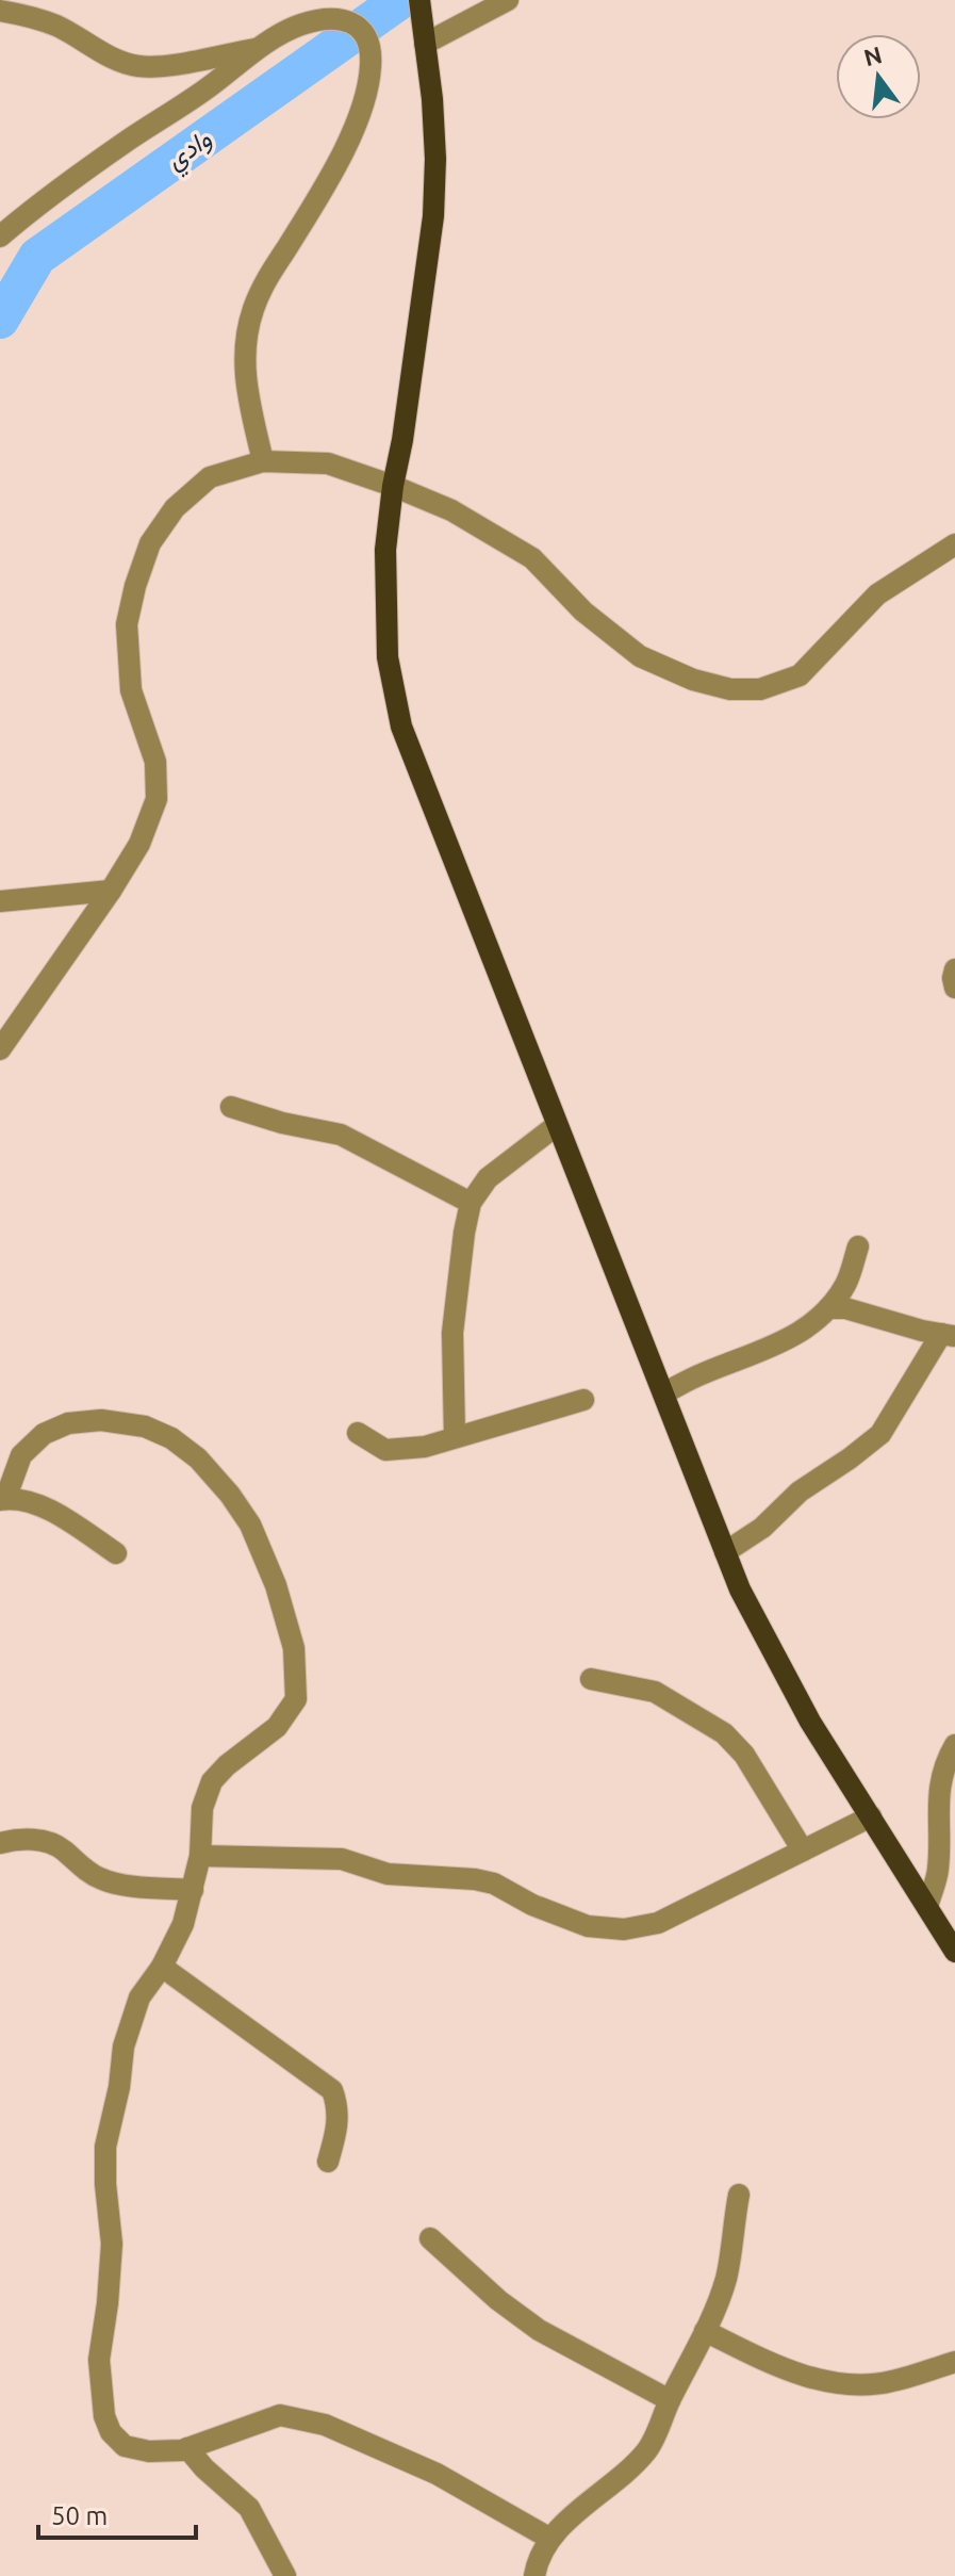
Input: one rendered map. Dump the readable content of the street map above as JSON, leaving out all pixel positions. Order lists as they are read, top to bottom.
{
  "water": ["وادي"],
  "scale_bar": "50 m",
  "north": "top"
}
